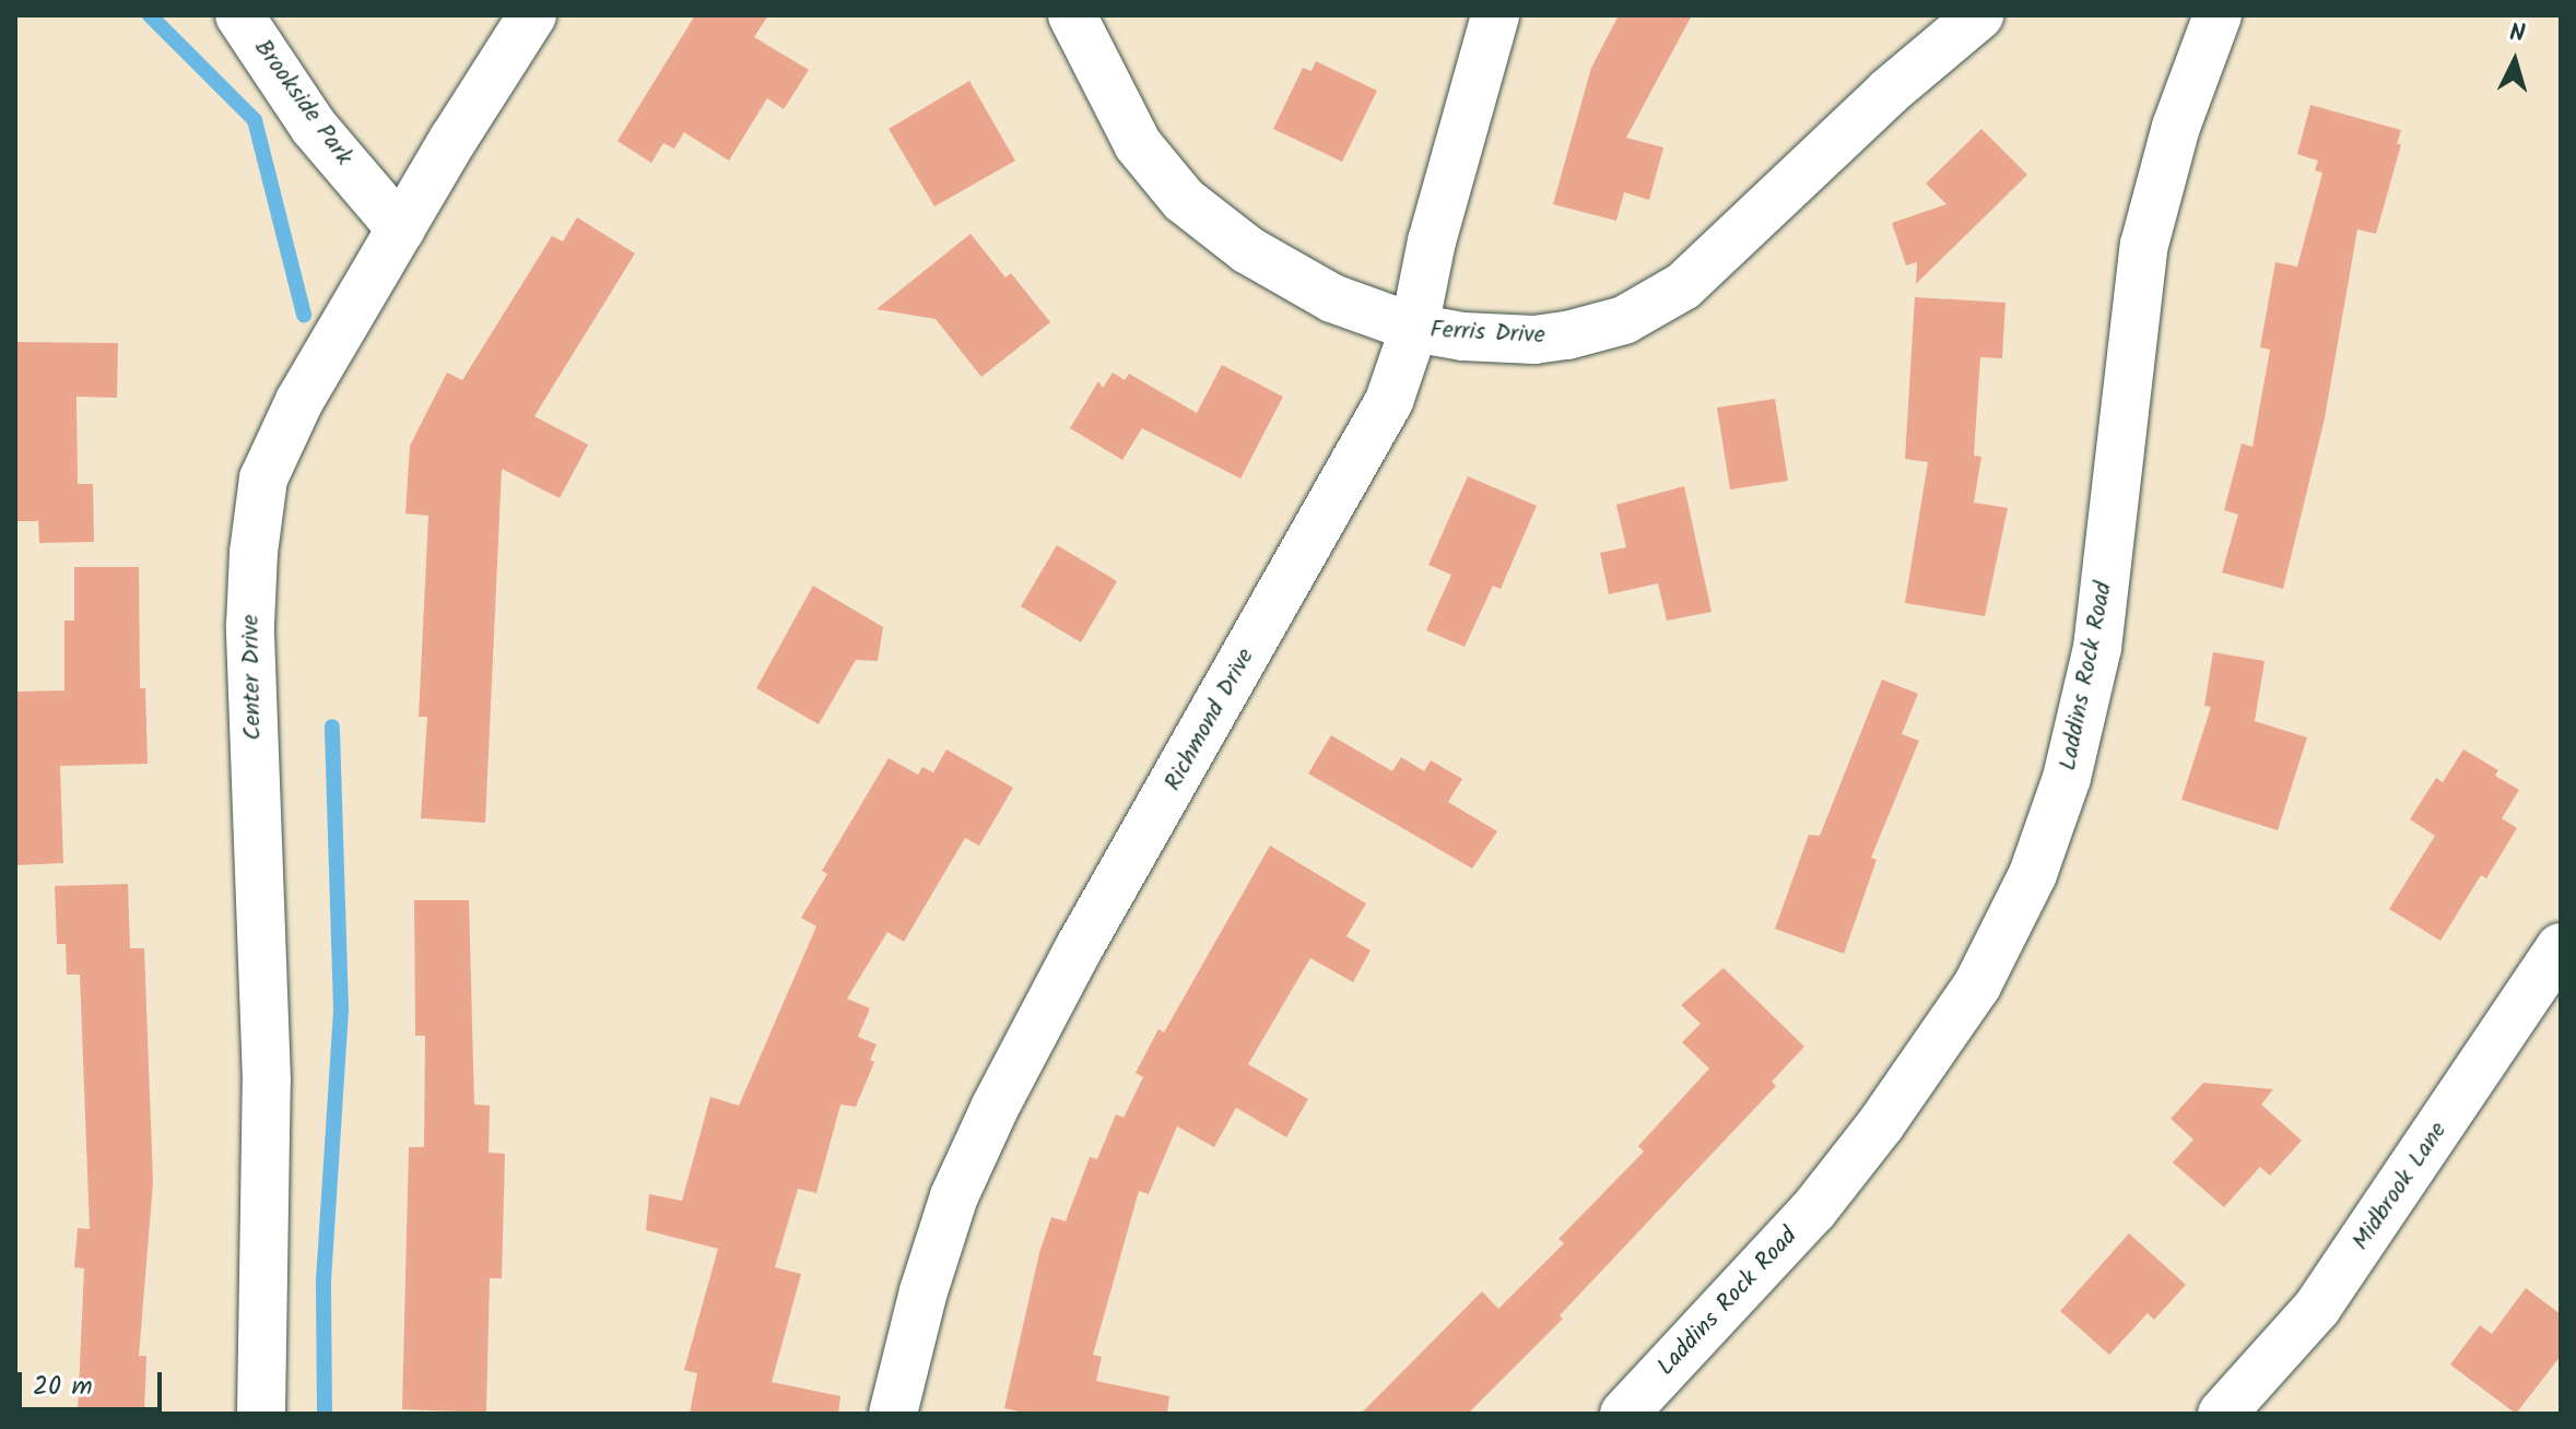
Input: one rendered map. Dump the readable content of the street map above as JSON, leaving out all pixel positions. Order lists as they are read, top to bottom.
{
  "streets": {
    "street": [
      "Brookside Park",
      "Ferris Drive",
      "Laddins Rock Road",
      "Center Drive",
      "Richmond Drive",
      "Midbrook Lane"
    ]
  },
  "crossings": [
    ["Brookside Park", "Center Drive"],
    ["Ferris Drive", "Richmond Drive"]
  ],
  "scale_bar": "20 m",
  "north": "top"
}
